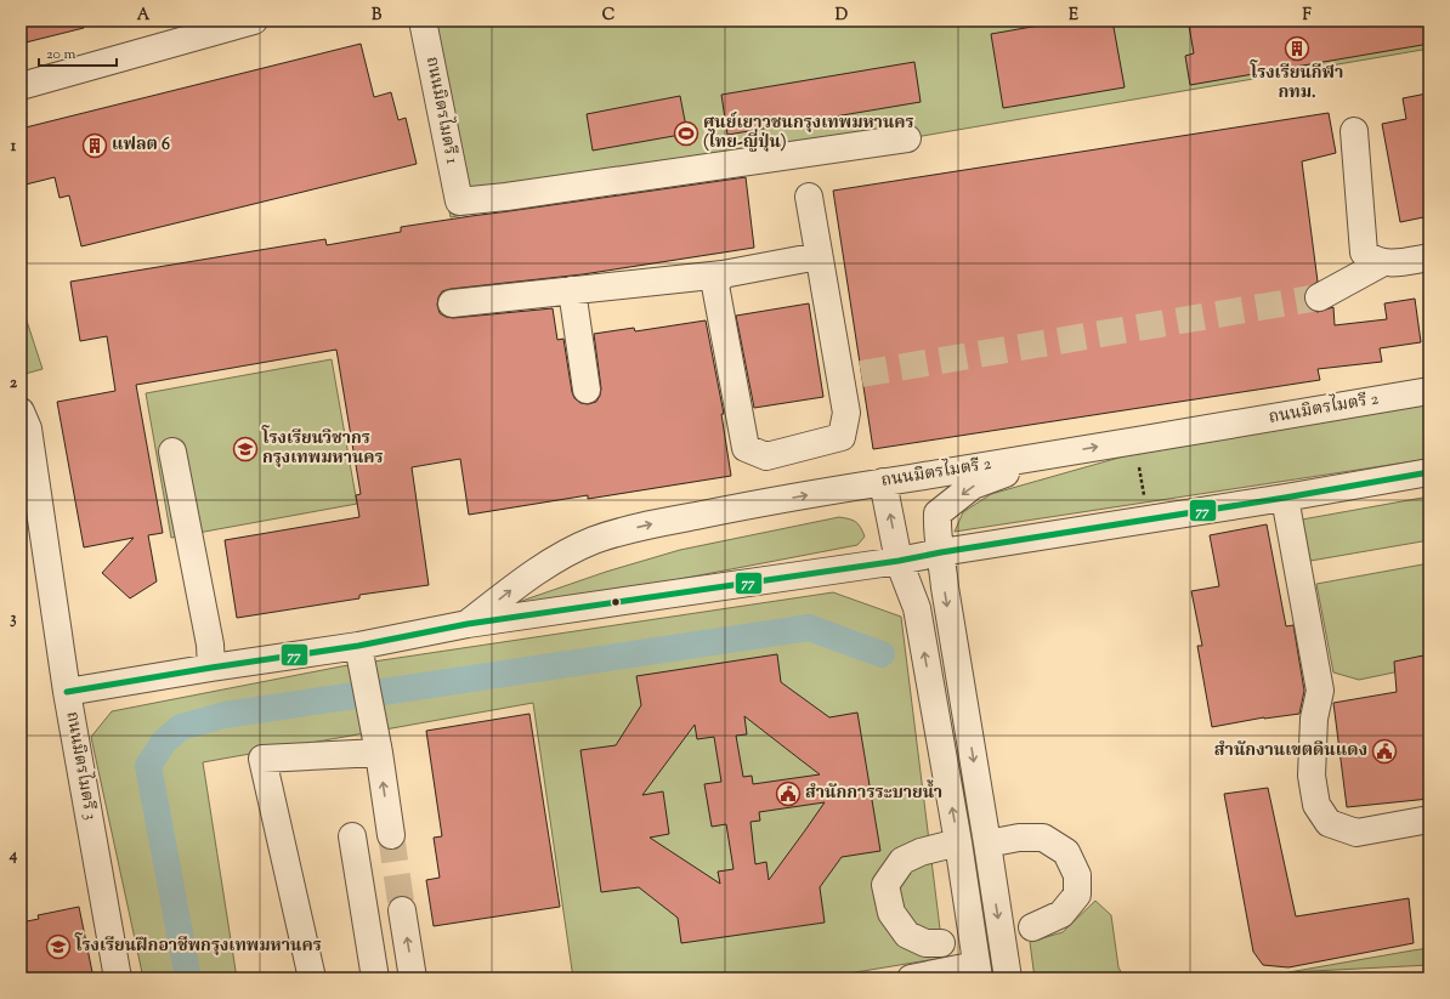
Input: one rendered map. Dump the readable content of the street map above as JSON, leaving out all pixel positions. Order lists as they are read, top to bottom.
{
  "streets": {
    "street": ["ถนนมิตรไมตรี 1", "ถนนมิตรไมตรี 2", "ถนนมิตรไมตรี 3"]
  },
  "crossings": [
    ["ถนนมิตรไมตรี 2", "ถนนมิตรไมตรี 3"]
  ],
  "places": {
    "building": ["โรงเรียนกีฬา กทม.", "แฟลต 6"],
    "sports": ["ศูนย์เยาวชนกรุงเทพมหานคร (ไทย-ญี่ปุ่น)"],
    "school or university": ["โรงเรียนวิชากร กรุงเทพมหานคร", "โรงเรียนฝึกอาชีพกรุงเทพมหานคร"],
    "public building": ["สำนักงานเขตดินแดง", "สำนักการระบายน้ำ"]
  },
  "lines": ["transit line 77"],
  "scale_bar": "20 m",
  "grid": {
    "columns": [
      "A",
      "B",
      "C",
      "D",
      "E",
      "F"
    ],
    "rows": [
      "1",
      "2",
      "3",
      "4"
    ]
  }
}
